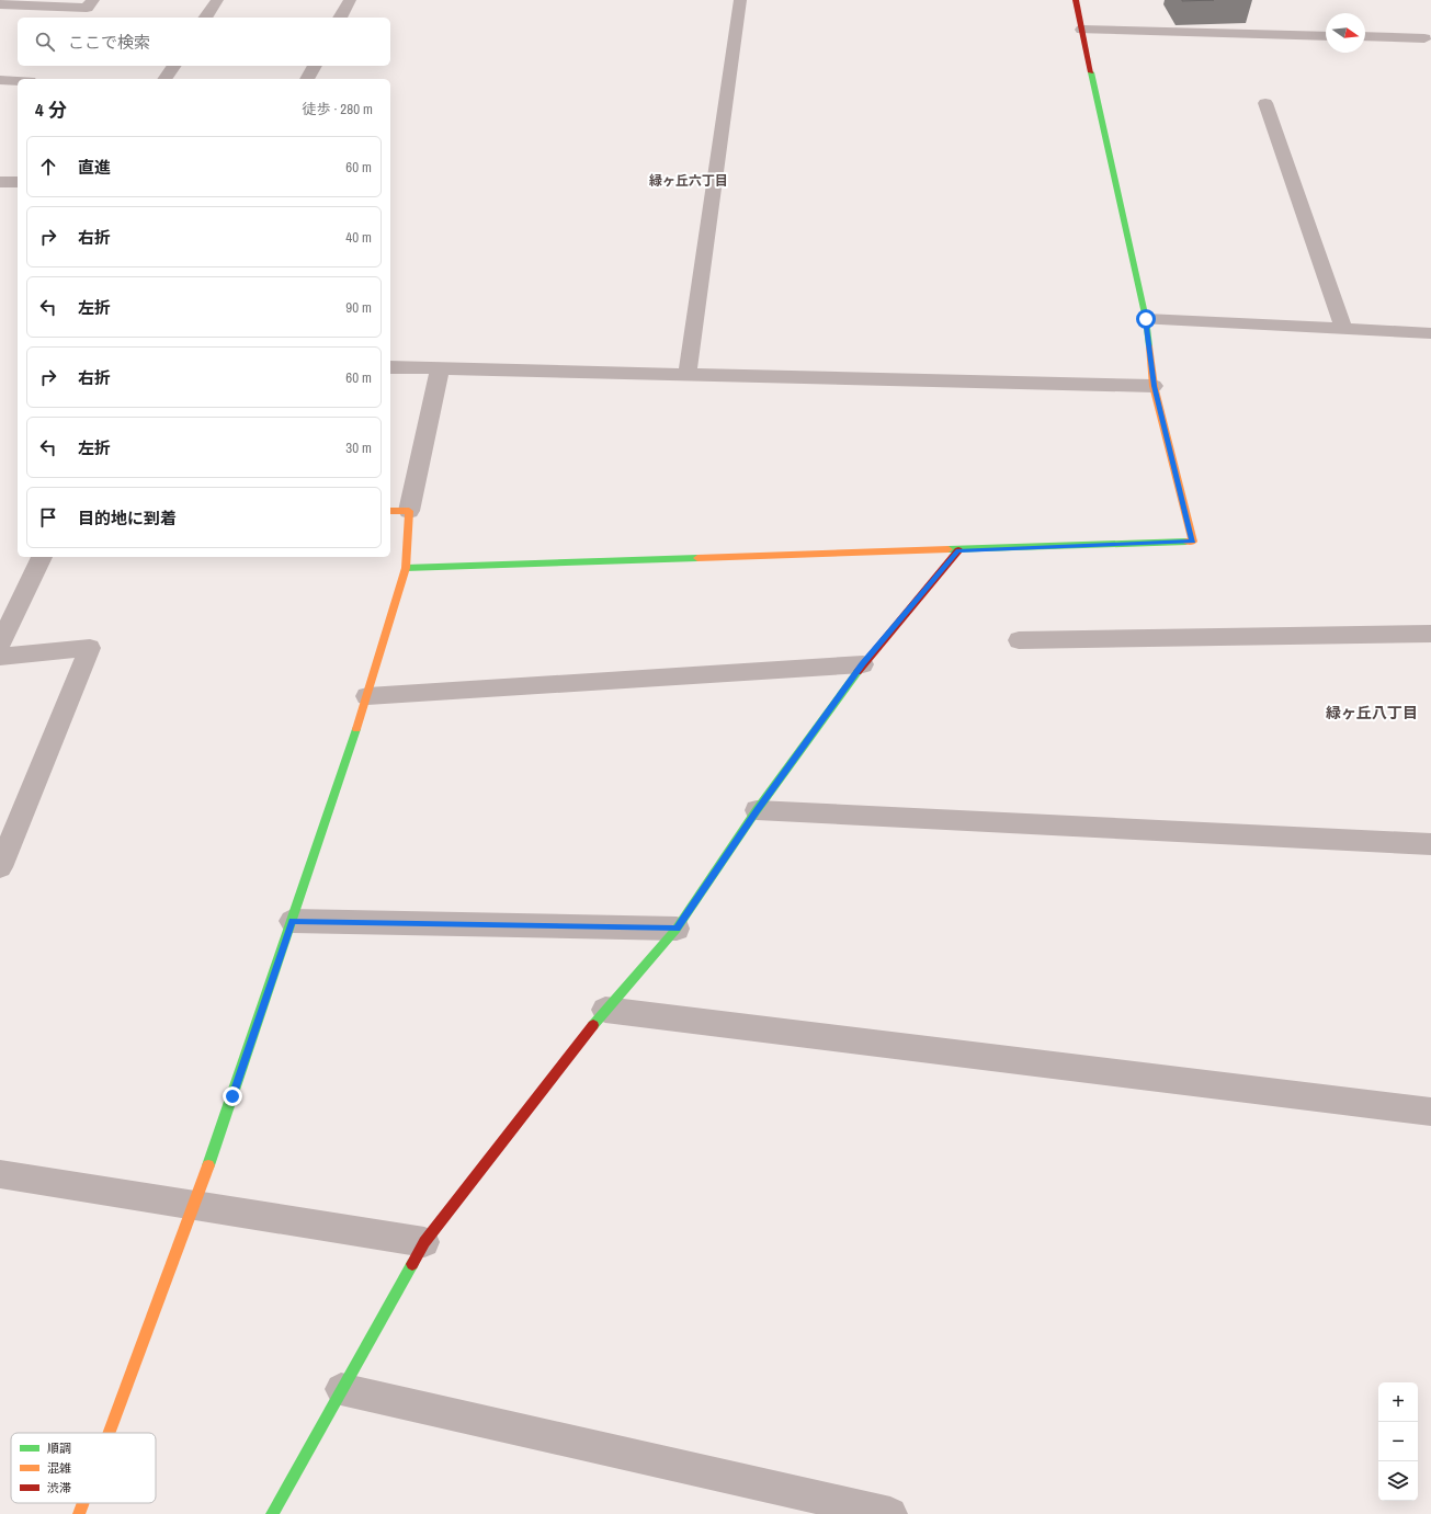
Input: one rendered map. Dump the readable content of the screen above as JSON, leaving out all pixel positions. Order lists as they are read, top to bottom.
{
  "districts": ["緑ヶ丘六丁目", "緑ヶ丘八丁目"],
  "legend": ["順調", "混雑", "渋滞"],
  "north": "right",
  "page": {
    "search": "ここで検索",
    "heading": ["4 分", "徒歩 · 280 m"],
    "list": [
      ["直進", "60 m"],
      ["右折", "40 m"],
      ["左折", "90 m"],
      ["右折", "60 m"],
      ["左折", "30 m"],
      "目的地に到着"
    ],
    "map_buttons": ["+", "−"]
  }
}
